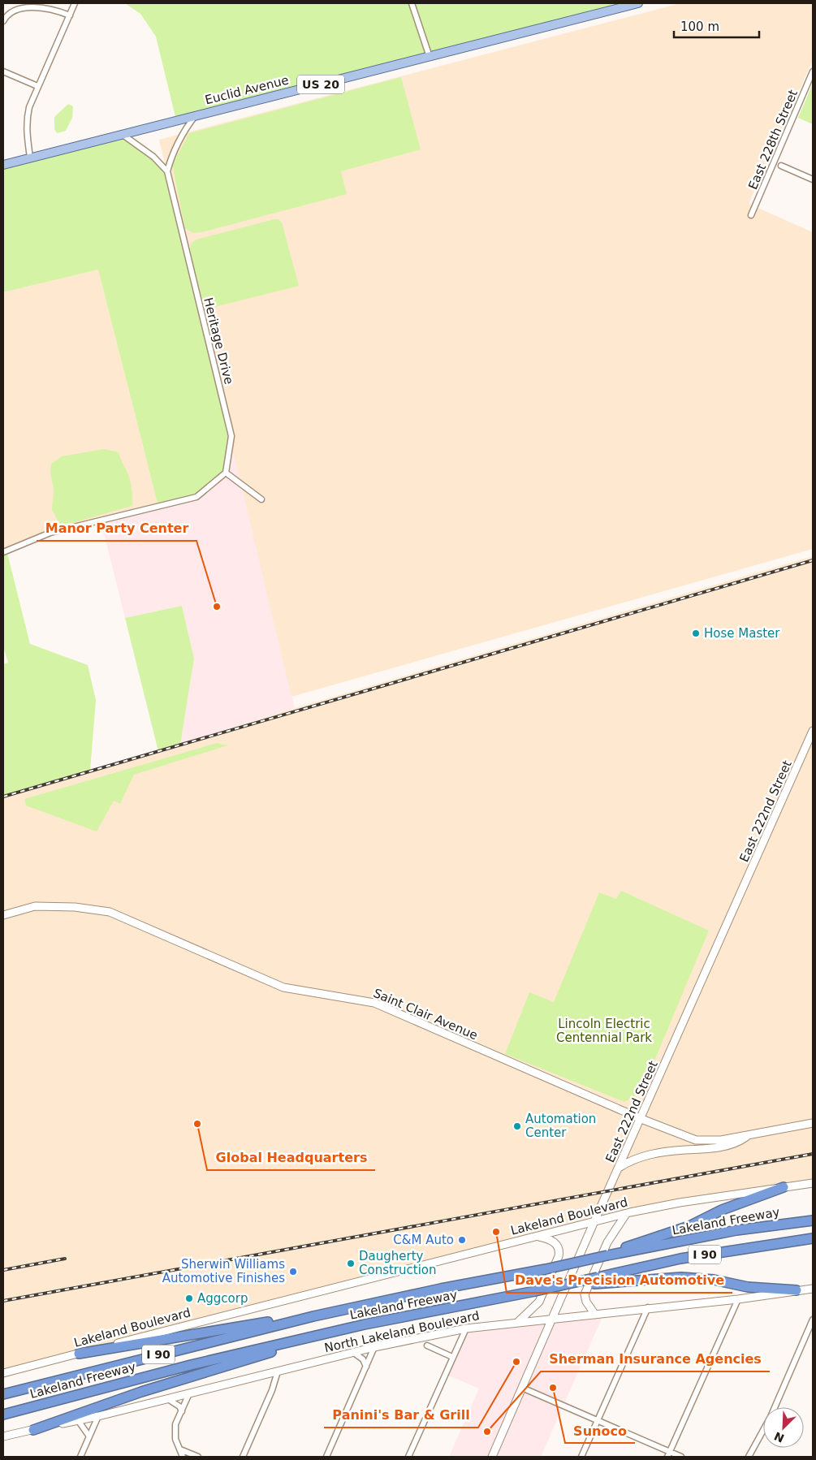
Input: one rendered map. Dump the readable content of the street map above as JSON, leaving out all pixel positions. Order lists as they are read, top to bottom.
{
  "streets": {
    "highway": ["Lakeland Freeway", "I 90"],
    "main road": ["US 20", "Euclid Avenue"],
    "street": [
      "East 228th Street",
      "Heritage Drive",
      "East 222nd Street",
      "Saint Clair Avenue",
      "Lakeland Boulevard",
      "North Lakeland Boulevard"
    ]
  },
  "crossings": [
    ["Euclid Avenue", "Heritage Drive"],
    ["East 222nd Street", "Saint Clair Avenue"],
    ["East 222nd Street", "Lakeland Boulevard"],
    ["East 222nd Street", "North Lakeland Boulevard"],
    ["Lakeland Freeway", "I 90"]
  ],
  "parks": ["Lincoln Electric Centennial Park"],
  "places": [
    "Manor Party Center",
    "Hose Master",
    "Global Headquarters",
    "Automation Center",
    "Dave's Precision Automotive",
    "C&M Auto",
    "Daugherty Construction",
    "Sherwin Williams Automotive Finishes",
    "Aggcorp",
    "Panini's Bar & Grill",
    "Sunoco",
    "Sherman Insurance Agencies"
  ],
  "scale_bar": "100 m",
  "north": "bottom left"
}
